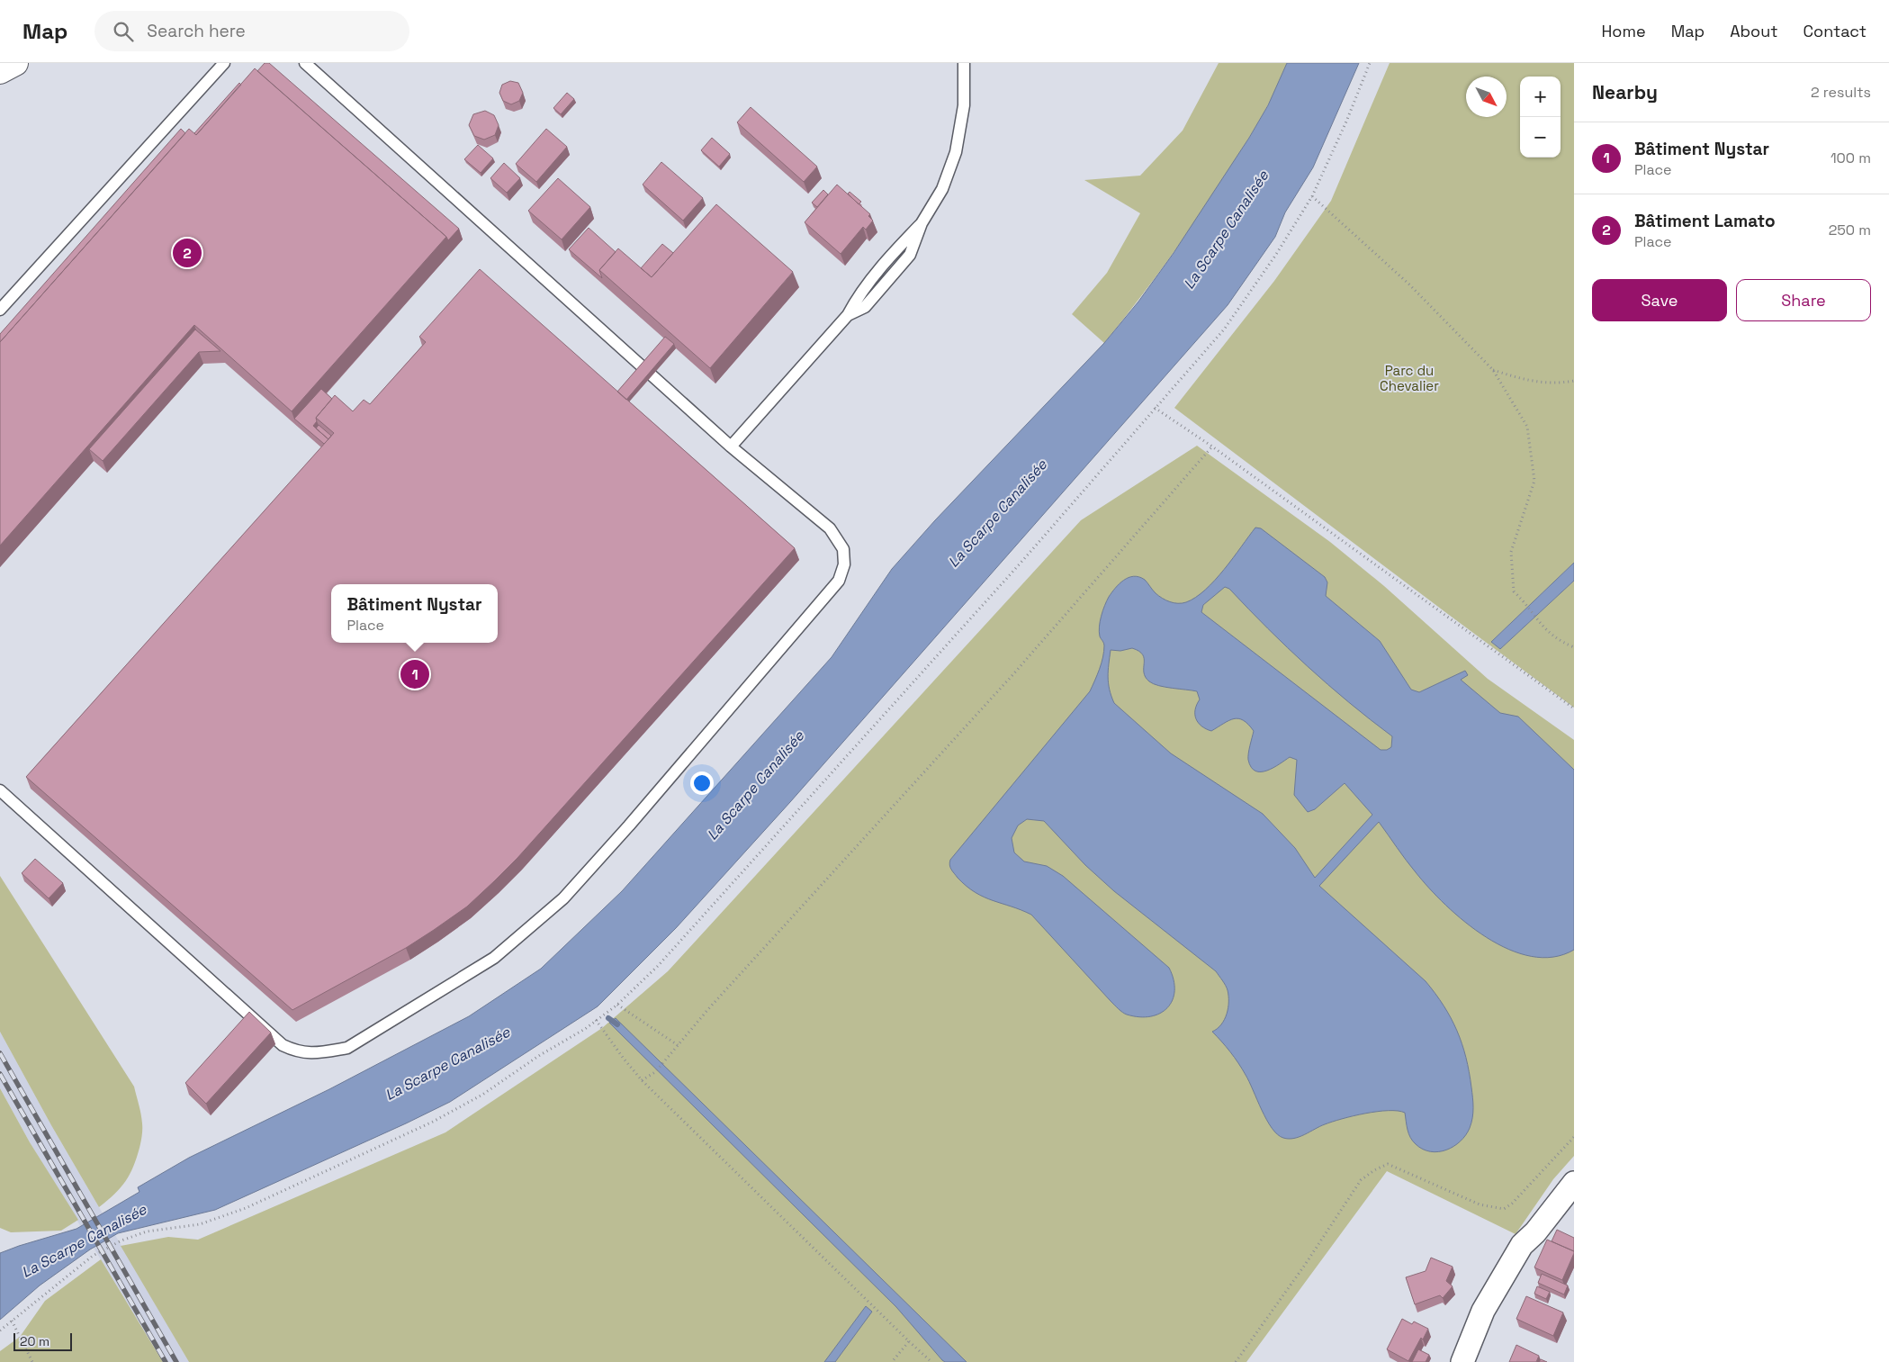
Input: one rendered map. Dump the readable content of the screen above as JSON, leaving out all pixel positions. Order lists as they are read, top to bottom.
{
  "water": ["La Scarpe Canalisée"],
  "parks": ["Parc du Chevalier"],
  "scale_bar": "20 m",
  "north": "bottom right",
  "page": {
    "header": "Map",
    "search": "Search here",
    "nav": [
      "Home",
      "Map",
      "About",
      "Contact"
    ],
    "heading": ["Nearby", "2 results"],
    "map_buttons": ["+", "−"],
    "list": [
      {
        "mark": "1",
        "name": "Bâtiment Nystar",
        "note": "Place",
        "value": "100 m"
      },
      {
        "mark": "2",
        "name": "Bâtiment Lamato",
        "note": "Place",
        "value": "250 m"
      }
    ],
    "pins": ["2", "1"],
    "buttons": ["Save", "Share"],
    "popup": ["Bâtiment Nystar", "Place"],
    "scale": "20 m"
  }
}
